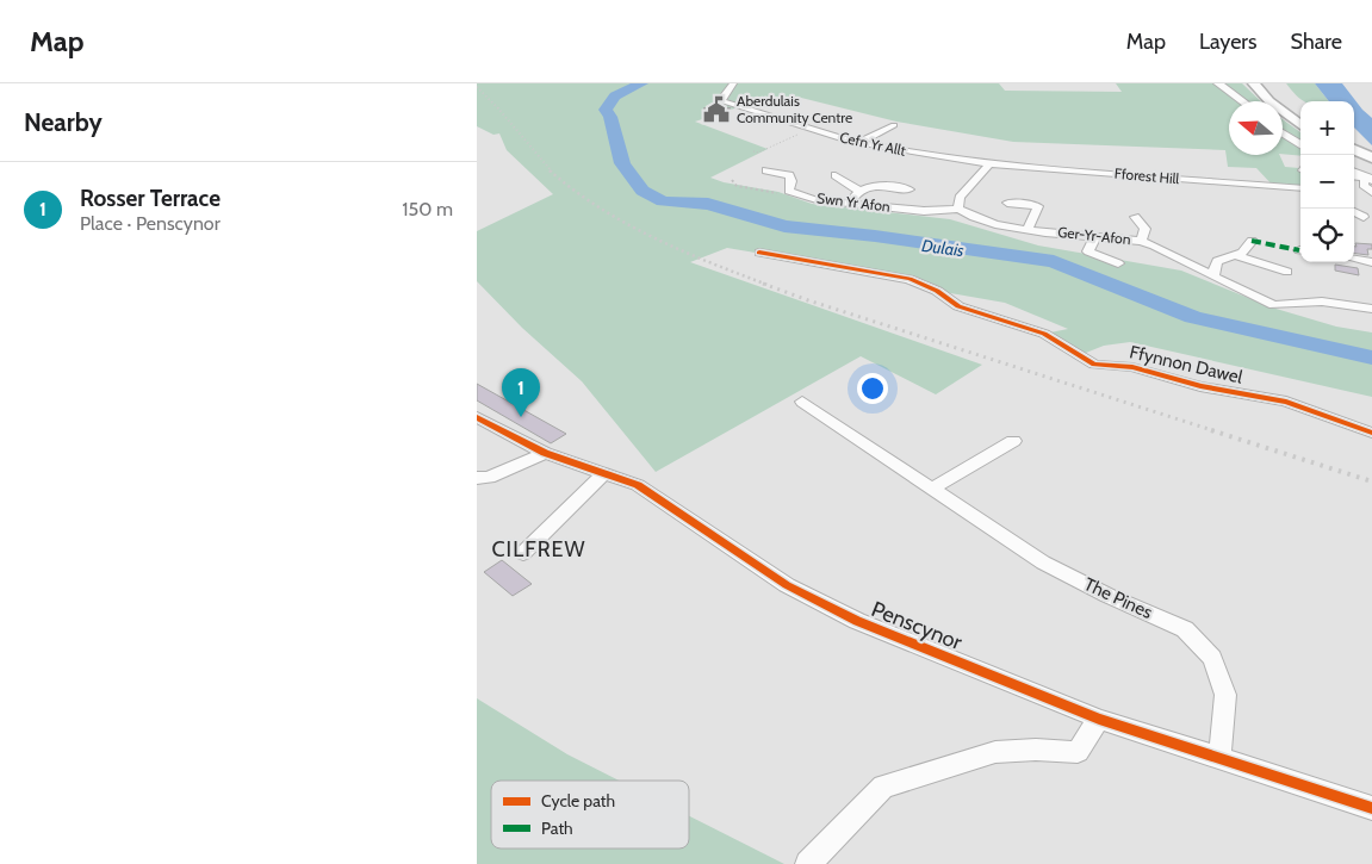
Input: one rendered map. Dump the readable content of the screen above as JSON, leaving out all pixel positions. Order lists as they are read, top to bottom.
{
  "streets": {
    "street": [
      "Cefn Yr Allt",
      "Fforest Hill",
      "Swn Yr Afon",
      "Ger-Yr-Afon",
      "Ffynnon Dawel",
      "The Pines",
      "Penscynor"
    ]
  },
  "crossings": [
    ["Cefn Yr Allt", "Fforest Hill"],
    ["Swn Yr Afon", "Ger-Yr-Afon"],
    ["The Pines", "Penscynor"]
  ],
  "districts": ["CILFREW"],
  "water": ["Dulais"],
  "places": {
    "public building": ["Aberdulais Community Centre"]
  },
  "legend": ["Cycle path", "Path"],
  "north": "left",
  "page": {
    "header": "Map",
    "nav": ["Map", "Layers", "Share"],
    "heading": "Nearby",
    "map_buttons": ["+", "−"],
    "list": [
      {
        "mark": "1",
        "name": "Rosser Terrace",
        "note": "Place · Penscynor",
        "value": "150 m"
      }
    ],
    "pins": "1"
  }
}
